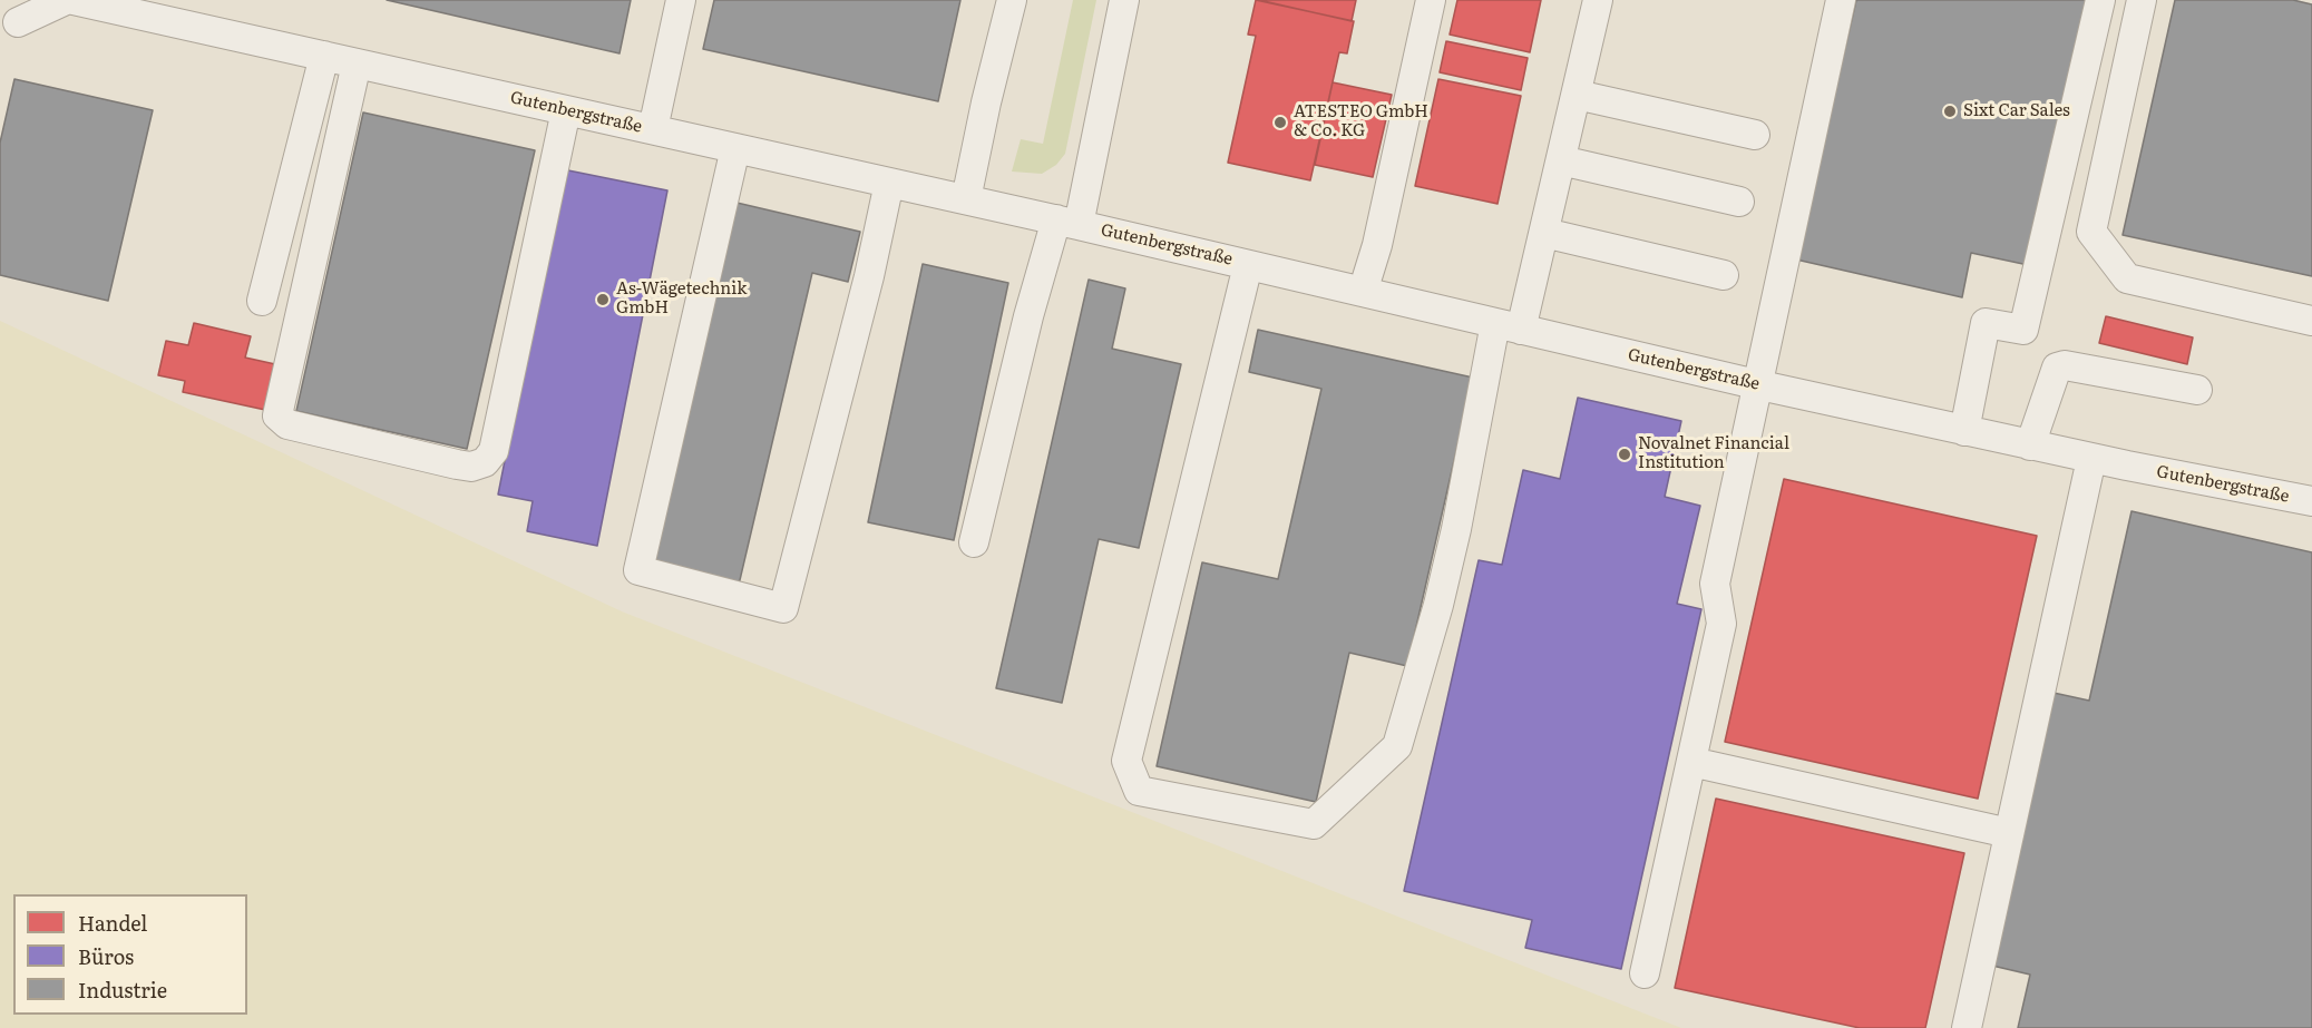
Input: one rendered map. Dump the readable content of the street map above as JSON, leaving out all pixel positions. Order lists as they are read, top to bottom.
{
  "streets": {
    "street": ["Gutenbergstraße"]
  },
  "places": [
    "Sixt Car Sales",
    "ATESTEO GmbH & Co. KG",
    "As-Wägetechnik GmbH",
    "Novalnet Financial Institution"
  ],
  "legend": ["Handel", "Büros", "Industrie"]
}
